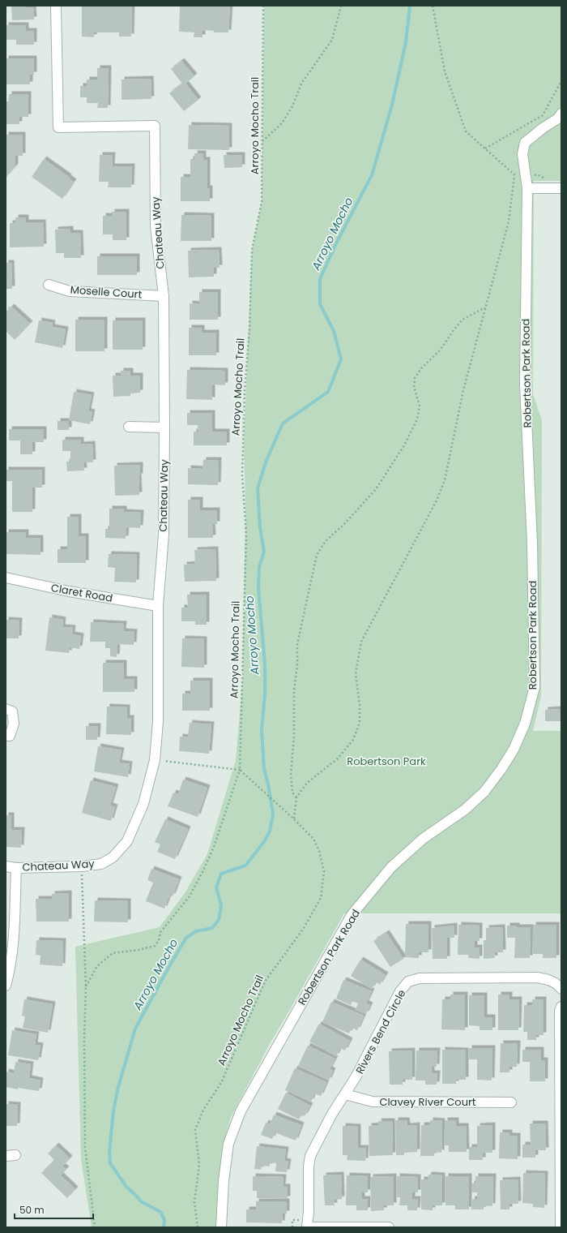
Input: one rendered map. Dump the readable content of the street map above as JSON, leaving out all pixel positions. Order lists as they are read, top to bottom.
{
  "streets": {
    "street": [
      "Chateau Way",
      "Moselle Court",
      "Robertson Park Road",
      "Claret Road",
      "Rivers Bend Circle",
      "Clavey River Court"
    ],
    "path": ["Arroyo Mocho Trail"]
  },
  "crossings": [
    ["Chateau Way", "Moselle Court"],
    ["Chateau Way", "Claret Road"],
    ["Rivers Bend Circle", "Clavey River Court"]
  ],
  "water": ["Arroyo Mocho"],
  "parks": ["Robertson Park"],
  "scale_bar": "50 m"
}
